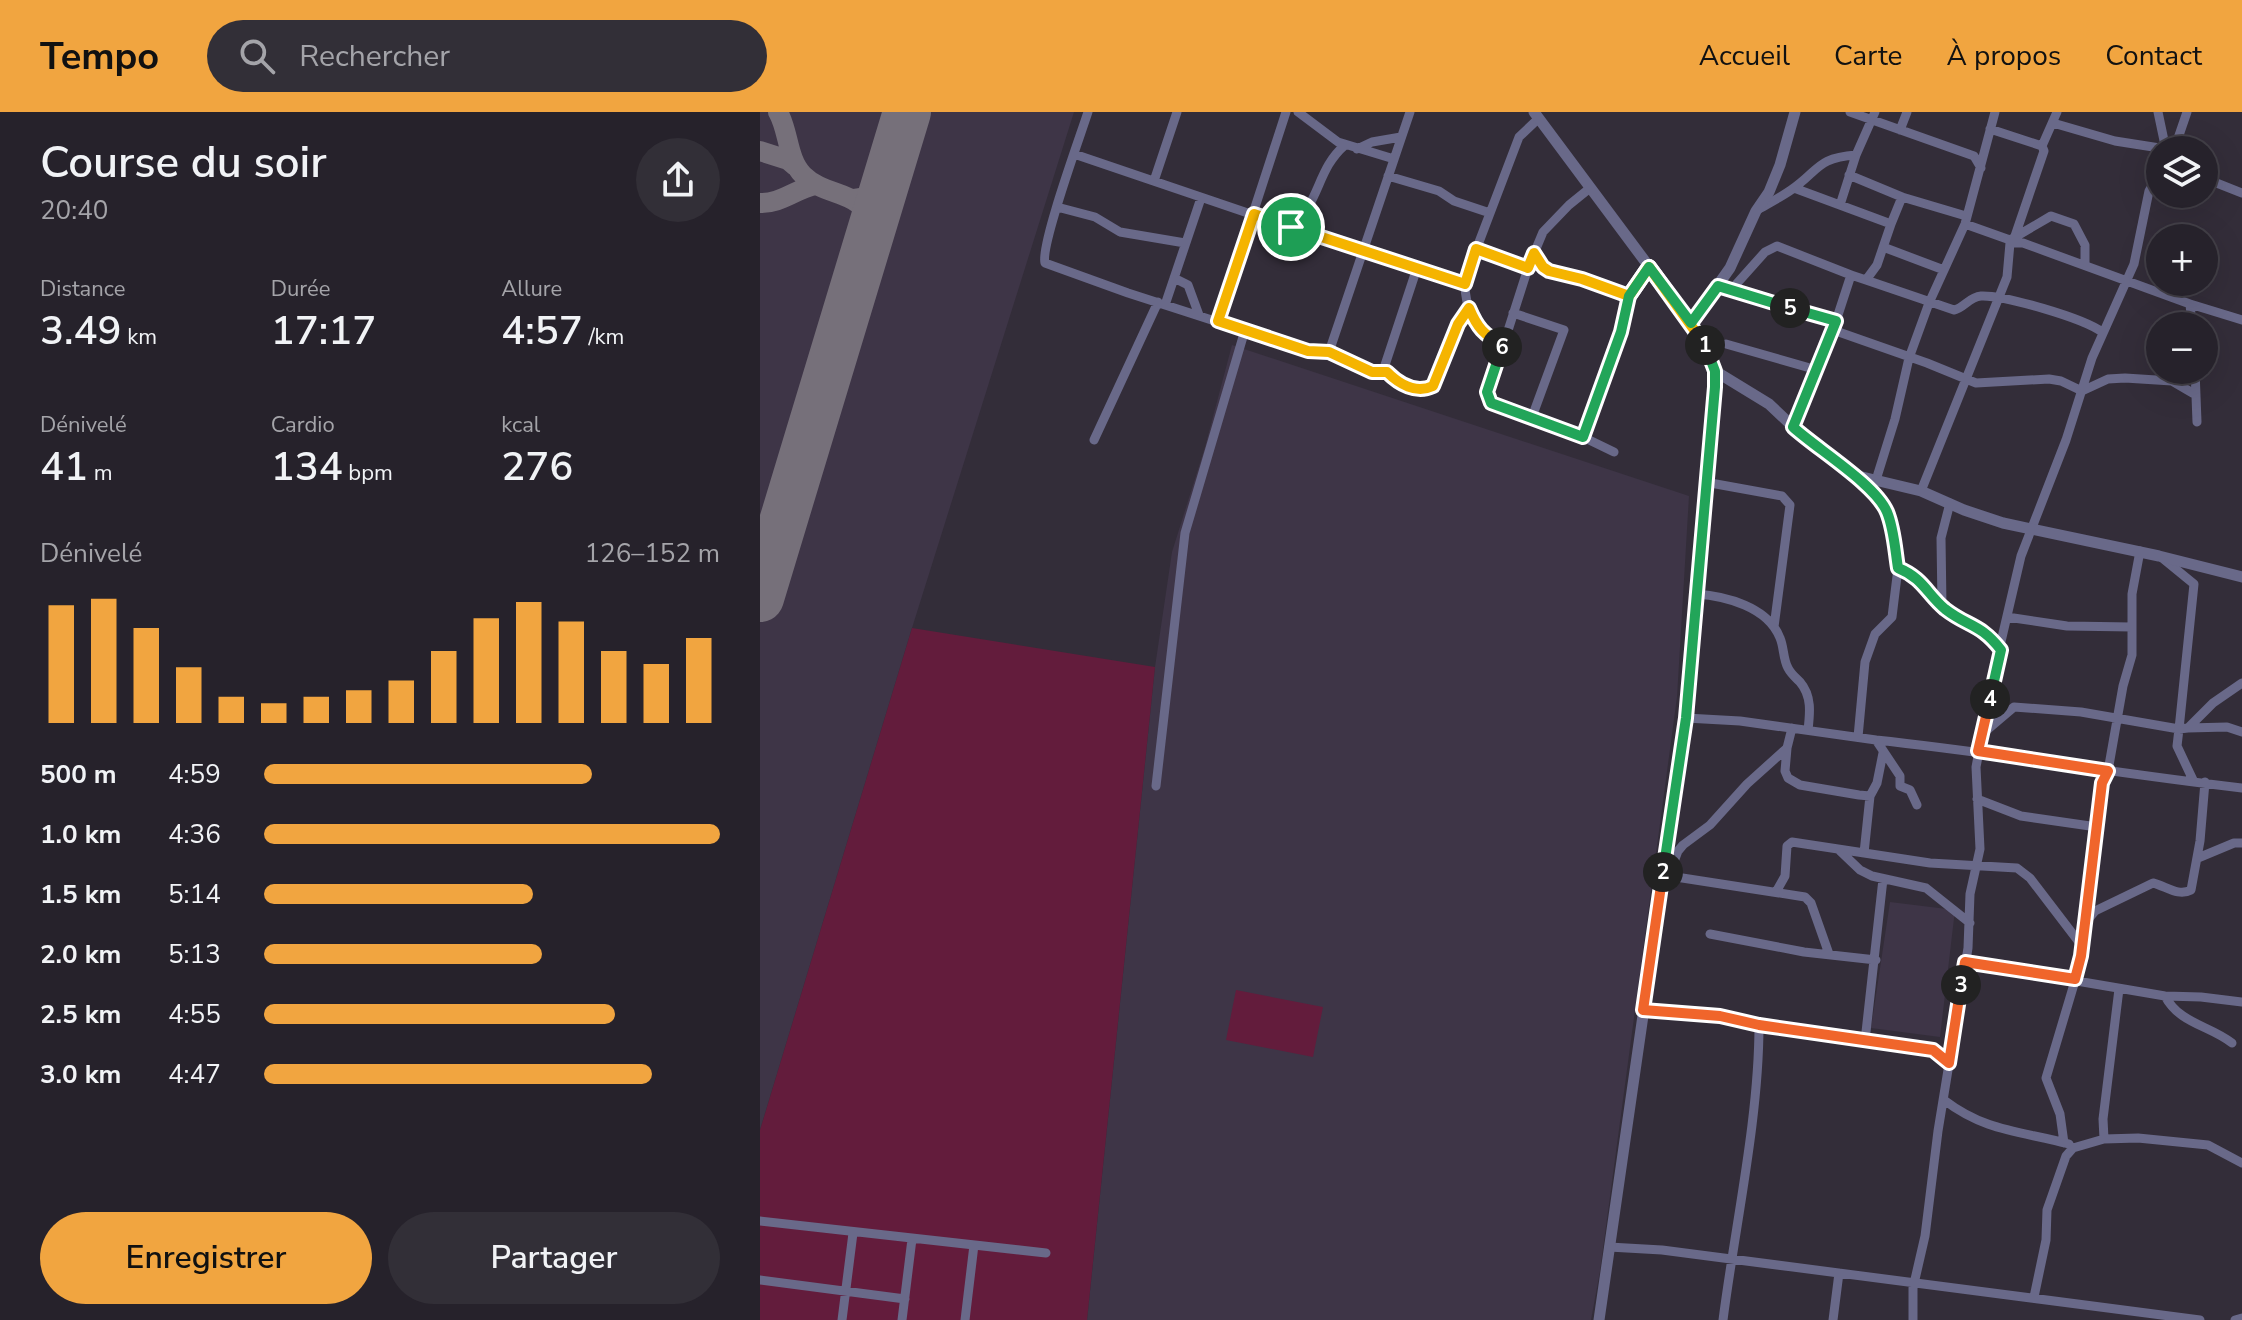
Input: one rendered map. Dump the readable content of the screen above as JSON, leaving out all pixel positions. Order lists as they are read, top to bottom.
{
  "page": {
    "header": "Tempo",
    "search": "Rechercher",
    "nav": [
      "Accueil",
      "Carte",
      "À propos",
      "Contact"
    ],
    "heading": ["Course du soir", "20:40"],
    "map_buttons": ["+", "−"],
    "stats": [
      ["Distance", "3.49 km"],
      ["Durée", "17:17"],
      ["Allure", "4:57 /km"],
      ["Dénivelé", "41 m"],
      ["Cardio", "134 bpm"],
      ["kcal", "276"]
    ],
    "pins": [
      "5",
      "1",
      "6",
      "4",
      "2",
      "3"
    ],
    "chart": ["Dénivelé", "126–152 m"],
    "list": [
      {
        "name": "500 m",
        "note": "4:59"
      },
      {
        "name": "1.0 km",
        "note": "4:36"
      },
      {
        "name": "1.5 km",
        "note": "5:14"
      },
      {
        "name": "2.0 km",
        "note": "5:13"
      },
      {
        "name": "2.5 km",
        "note": "4:55"
      },
      {
        "name": "3.0 km",
        "note": "4:47"
      }
    ],
    "buttons": ["Enregistrer", "Partager"]
  }
}
